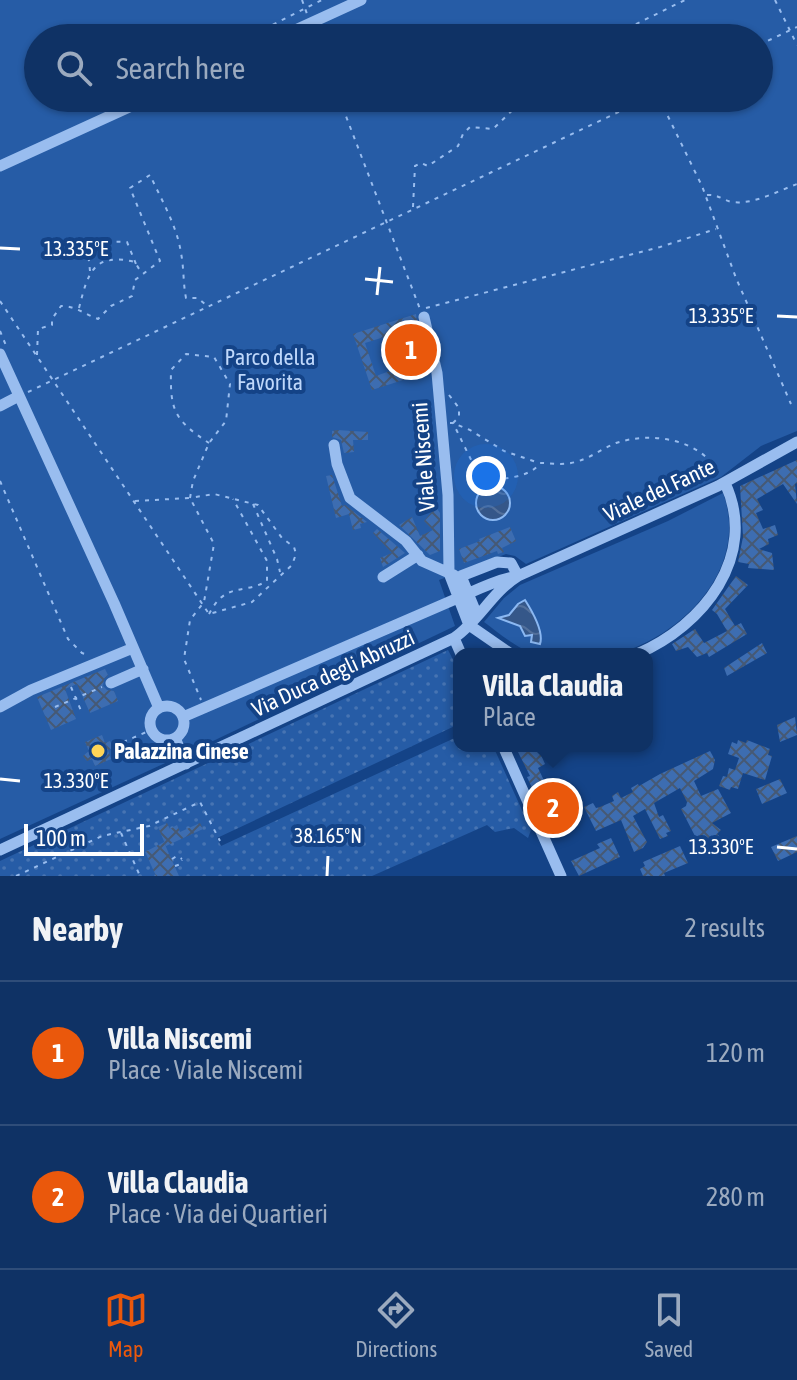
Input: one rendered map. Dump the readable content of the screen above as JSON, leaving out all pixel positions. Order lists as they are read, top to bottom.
{
  "streets": {
    "street": ["Viale Niscemi", "Viale del Fante", "Via Duca degli Abruzzi"]
  },
  "crossings": [
    ["Viale Niscemi", "Via Duca degli Abruzzi"],
    ["Viale del Fante", "Via Duca degli Abruzzi"]
  ],
  "parks": ["Parco della Favorita"],
  "places": ["Palazzina Cinese"],
  "scale_bar": "100 m",
  "page": {
    "search": "Search here",
    "pins": ["1", "2"],
    "popup": ["Villa Claudia", "Place"],
    "scale": "100 m",
    "heading": ["Nearby", "2 results"],
    "list": [
      {
        "mark": "1",
        "name": "Villa Niscemi",
        "note": "Place · Viale Niscemi",
        "value": "120 m"
      },
      {
        "mark": "2",
        "name": "Villa Claudia",
        "note": "Place · Via dei Quartieri",
        "value": "280 m"
      }
    ],
    "nav": ["Map", "Directions", "Saved"]
  },
  "coordinates": ["13.335°E", "13.330°E", "38.165°N"]
}
